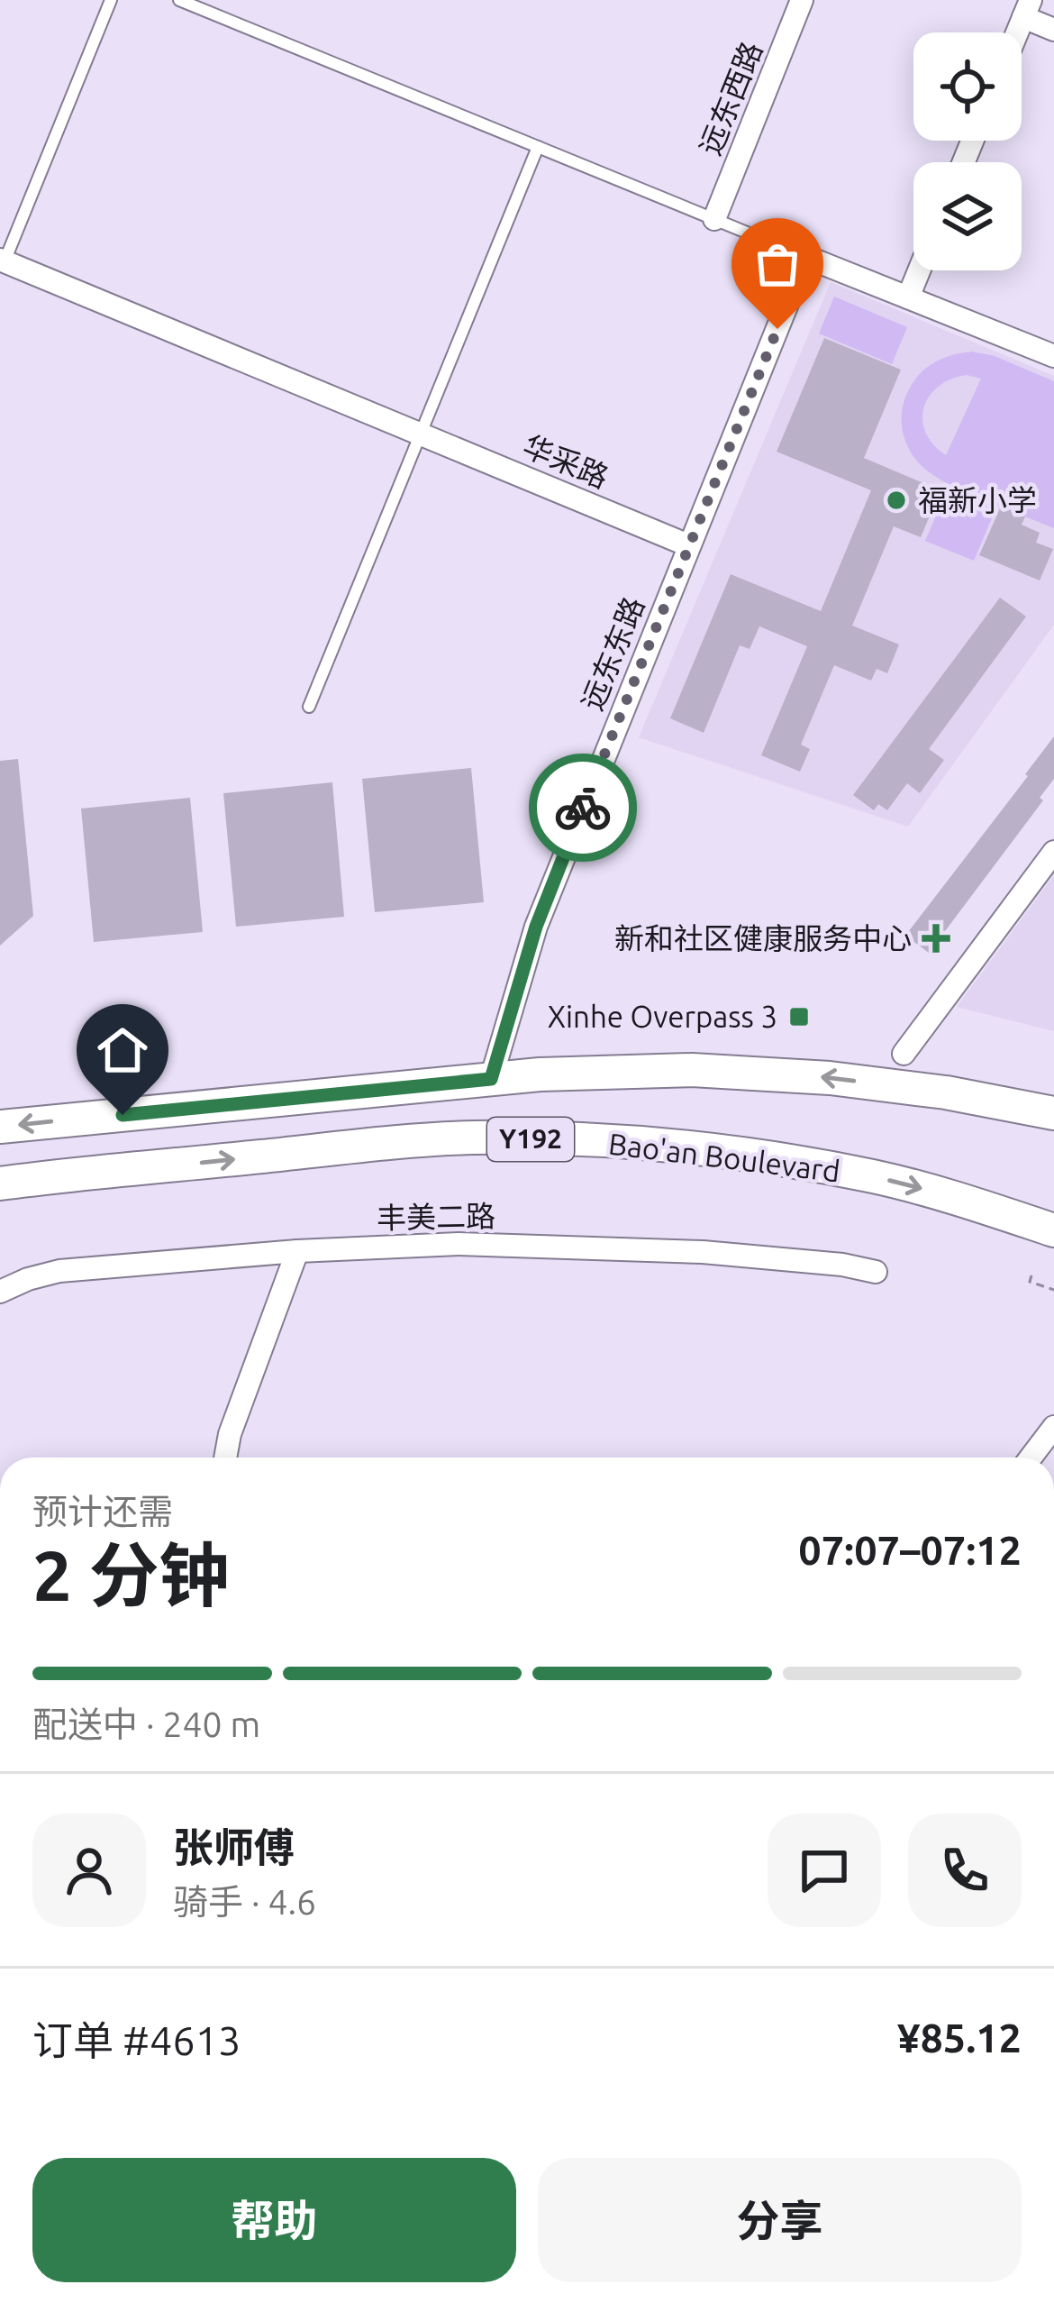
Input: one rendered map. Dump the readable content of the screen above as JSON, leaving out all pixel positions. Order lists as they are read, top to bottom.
{
  "streets": {
    "main road": ["Y192", "Bao'an Boulevard"],
    "street": [
      "远东西路",
      "华采路",
      "远东东路",
      "丰美二路"
    ]
  },
  "crossings": [
    ["华采路", "远东东路"],
    ["远东东路", "Y192"]
  ],
  "places": {
    "other": ["福新小学"],
    "health": ["新和社区健康服务中心"],
    "transit": ["Xinhe Overpass 3"]
  },
  "page": {
    "heading": ["2 分钟", "预计还需", "07:07–07:12"],
    "panel": [
      "张师傅",
      "骑手 · 4.6",
      "订单 #4613",
      "¥85.12"
    ],
    "bar": "配送中 · 240 m",
    "buttons": ["帮助", "分享"]
  }
}
